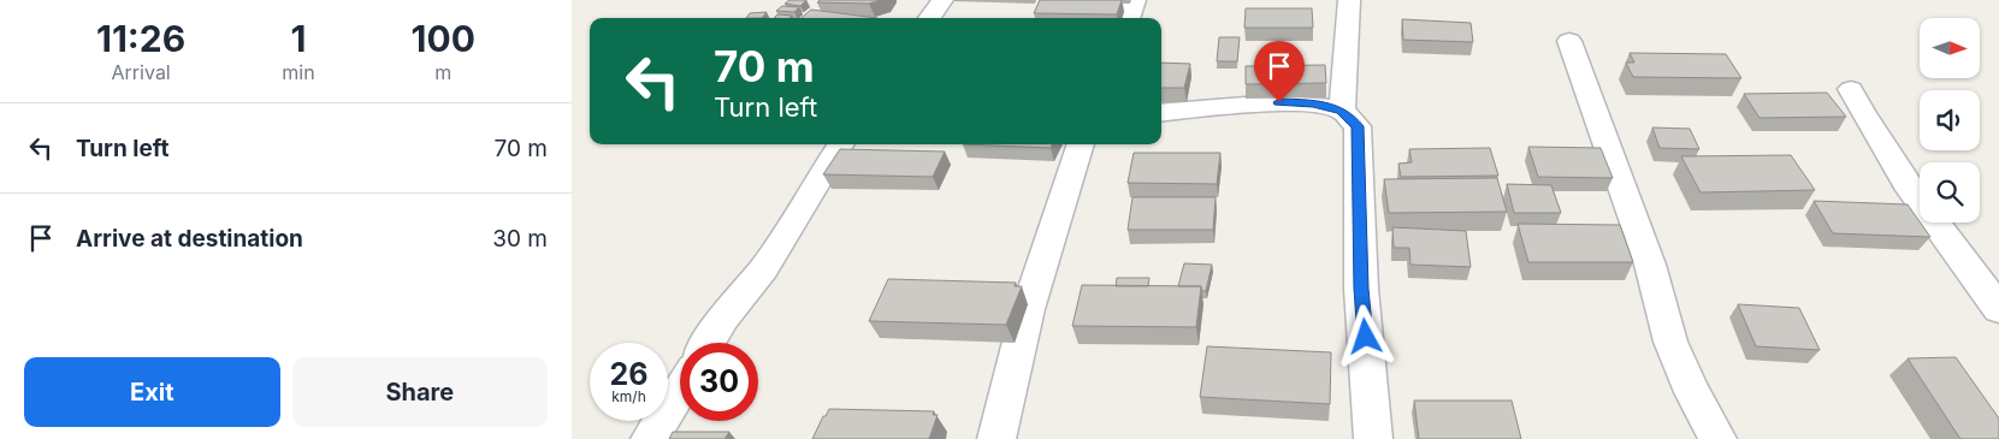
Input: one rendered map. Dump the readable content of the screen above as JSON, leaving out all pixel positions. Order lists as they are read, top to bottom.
{
  "north": "right",
  "page": {
    "eta": [
      "11:26",
      "Arrival",
      "1",
      "min",
      "100",
      "m"
    ],
    "turn": ["70 m", "Turn left"],
    "list": [
      {
        "name": "Turn left",
        "value": "70 m"
      },
      {
        "name": "Arrive at destination",
        "value": "30 m"
      }
    ],
    "speed": "26 km/h",
    "limit": "30",
    "buttons": ["Exit", "Share"]
  }
}
